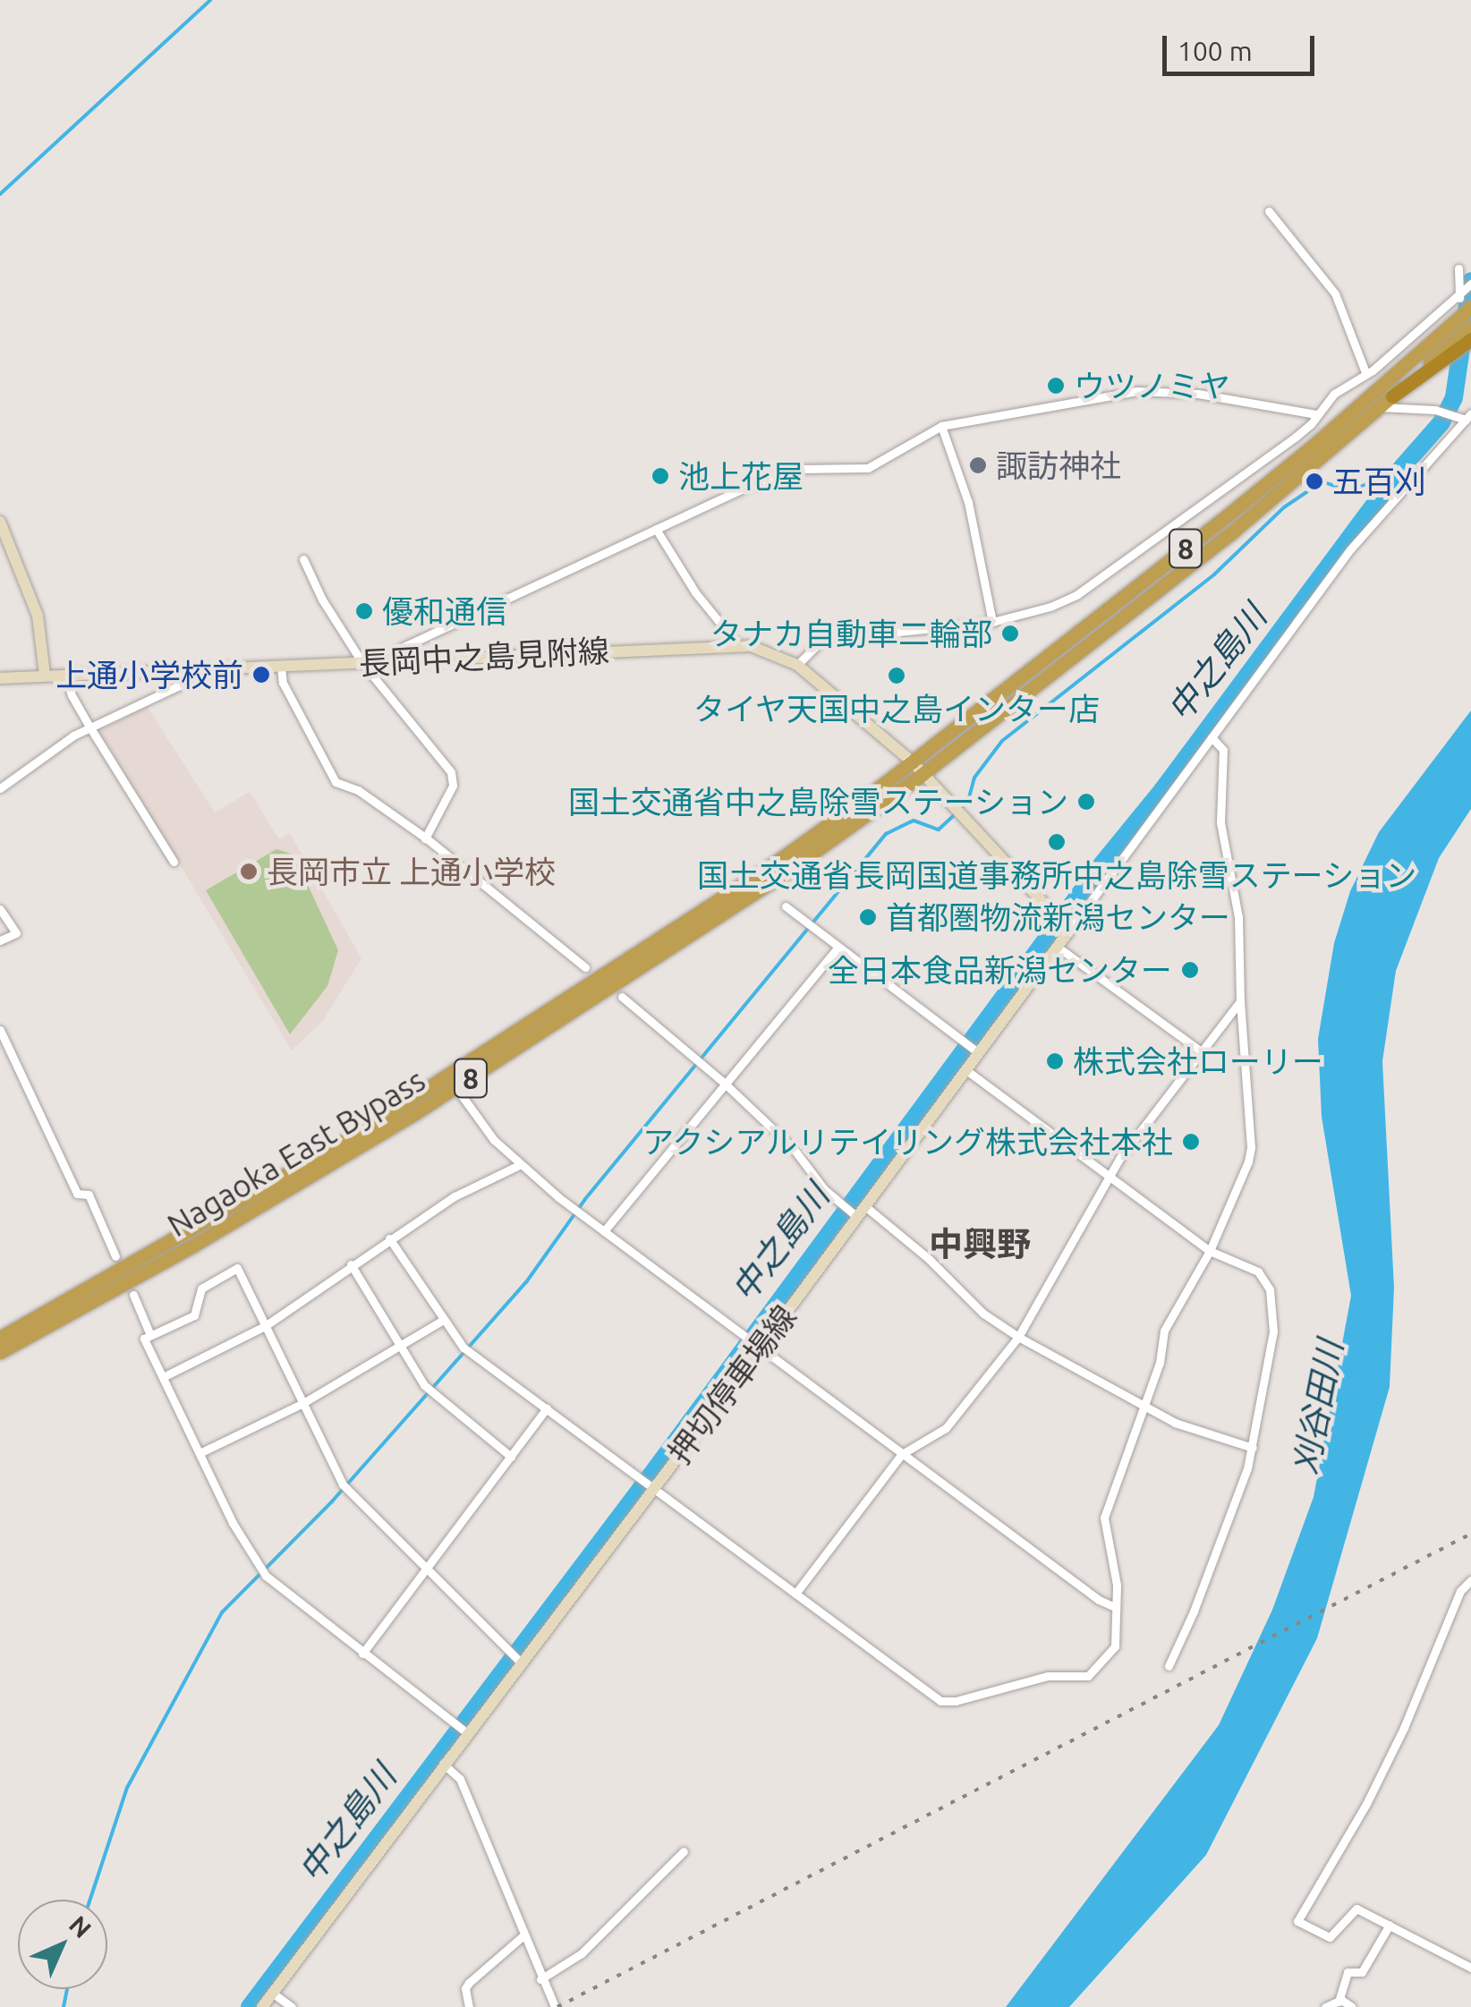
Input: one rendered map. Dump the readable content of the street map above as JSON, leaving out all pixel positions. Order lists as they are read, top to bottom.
{
  "streets": {
    "highway": ["8", "Nagaoka East Bypass"],
    "main road": ["長岡中之島見附線", "押切停車場線"]
  },
  "crossings": [
    ["8", "長岡中之島見附線"],
    ["8", "Nagaoka East Bypass"],
    ["長岡中之島見附線", "Nagaoka East Bypass"]
  ],
  "districts": ["中興野"],
  "water": ["中之島川", "刈谷田川"],
  "places": [
    "ウツノミヤ",
    "諏訪神社",
    "池上花屋",
    "五百刈",
    "優和通信",
    "タナカ自動車二輪部",
    "上通小学校前",
    "タイヤ天国中之島インター店",
    "国土交通省中之島除雪ステーション",
    "国土交通省長岡国道事務所中之島除雪ステーション",
    "長岡市立 上通小学校",
    "首都圏物流新潟センター",
    "全日本食品新潟センター",
    "株式会社ローリー",
    "アクシアルリテイリング株式会社本社"
  ],
  "scale_bar": "100 m",
  "north": "top right"
}
